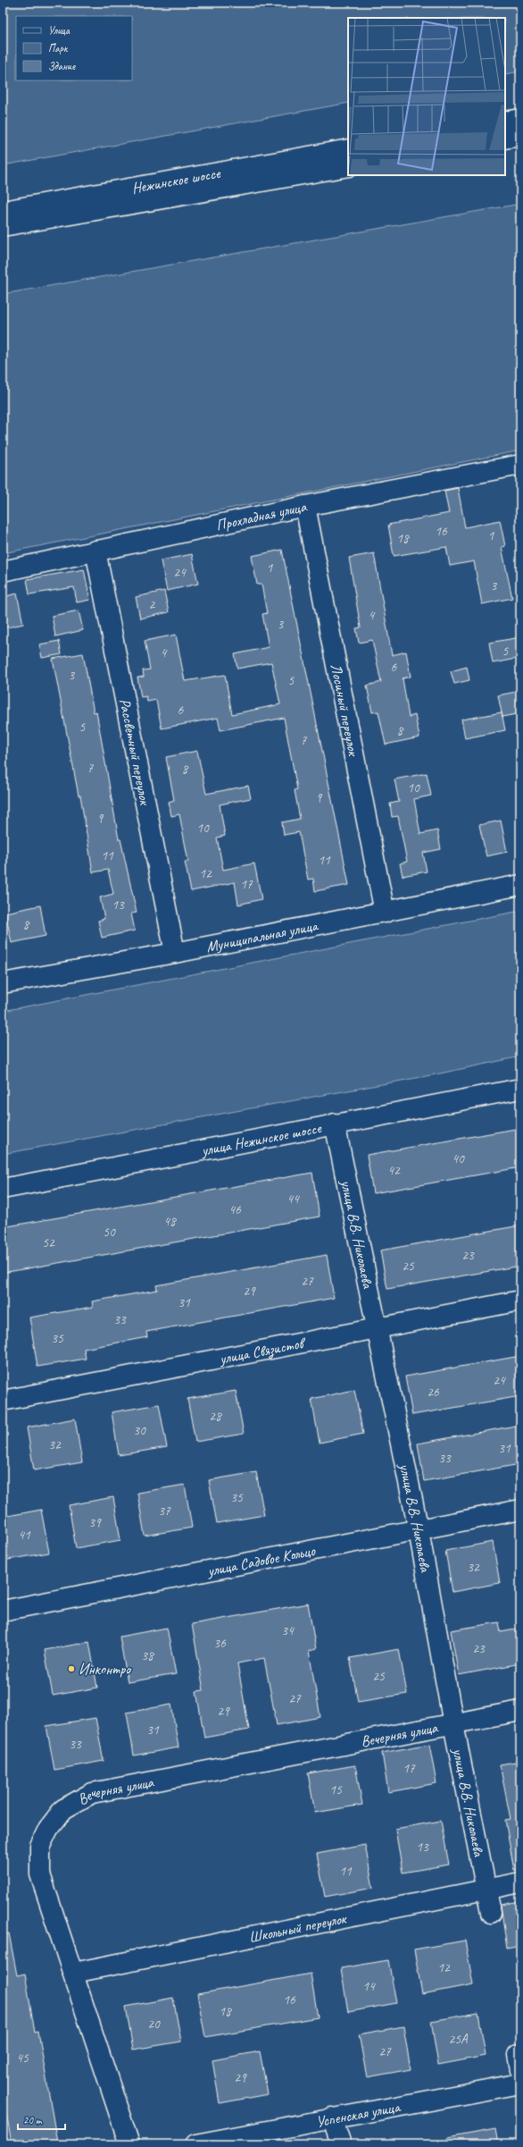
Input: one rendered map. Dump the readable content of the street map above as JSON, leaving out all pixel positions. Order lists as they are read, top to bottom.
{
  "streets": {
    "street": [
      "Нежинское шоссе",
      "Прохладная улица",
      "Лосиный переулок",
      "Рассветный переулок",
      "Муниципальная улица",
      "улица Нежинское шоссе",
      "улица В.В. Николаева",
      "улица Связистов",
      "улица Садовое Кольцо",
      "Вечерняя улица",
      "Школьный переулок",
      "Успенская улица"
    ]
  },
  "crossings": [
    ["Прохладная улица", "Лосиный переулок"],
    ["Прохладная улица", "Рассветный переулок"],
    ["Лосиный переулок", "Муниципальная улица"],
    ["Рассветный переулок", "Муниципальная улица"],
    ["улица Нежинское шоссе", "улица В.В. Николаева"],
    ["улица В.В. Николаева", "улица Связистов"],
    ["улица В.В. Николаева", "улица Садовое Кольцо"],
    ["улица В.В. Николаева", "Вечерняя улица"],
    ["улица В.В. Николаева", "Школьный переулок"],
    ["Вечерняя улица", "Школьный переулок"]
  ],
  "places": ["Инконтро"],
  "house_numbers": [
    "16",
    "1",
    "18",
    "1",
    "24",
    "3",
    "2",
    "4",
    "3",
    "5",
    "4",
    "6",
    "3",
    "5",
    "6",
    "5",
    "8",
    "7",
    "7",
    "8",
    "10",
    "9",
    "9",
    "10",
    "11",
    "11",
    "12",
    "17",
    "13",
    "8",
    "40",
    "42",
    "44",
    "46",
    "48",
    "50",
    "52",
    "23",
    "25",
    "27",
    "29",
    "31",
    "33",
    "35",
    "24",
    "26",
    "28",
    "30",
    "32",
    "31",
    "33",
    "35",
    "37",
    "39",
    "41",
    "32",
    "34",
    "36",
    "23",
    "38",
    "25",
    "27",
    "29",
    "31",
    "33",
    "17",
    "15",
    "13",
    "11",
    "12",
    "14",
    "16",
    "18",
    "20",
    "25А",
    "27",
    "45",
    "29"
  ],
  "legend": ["Улица", "Парк", "Здание"],
  "scale_bar": "20 m"
}
